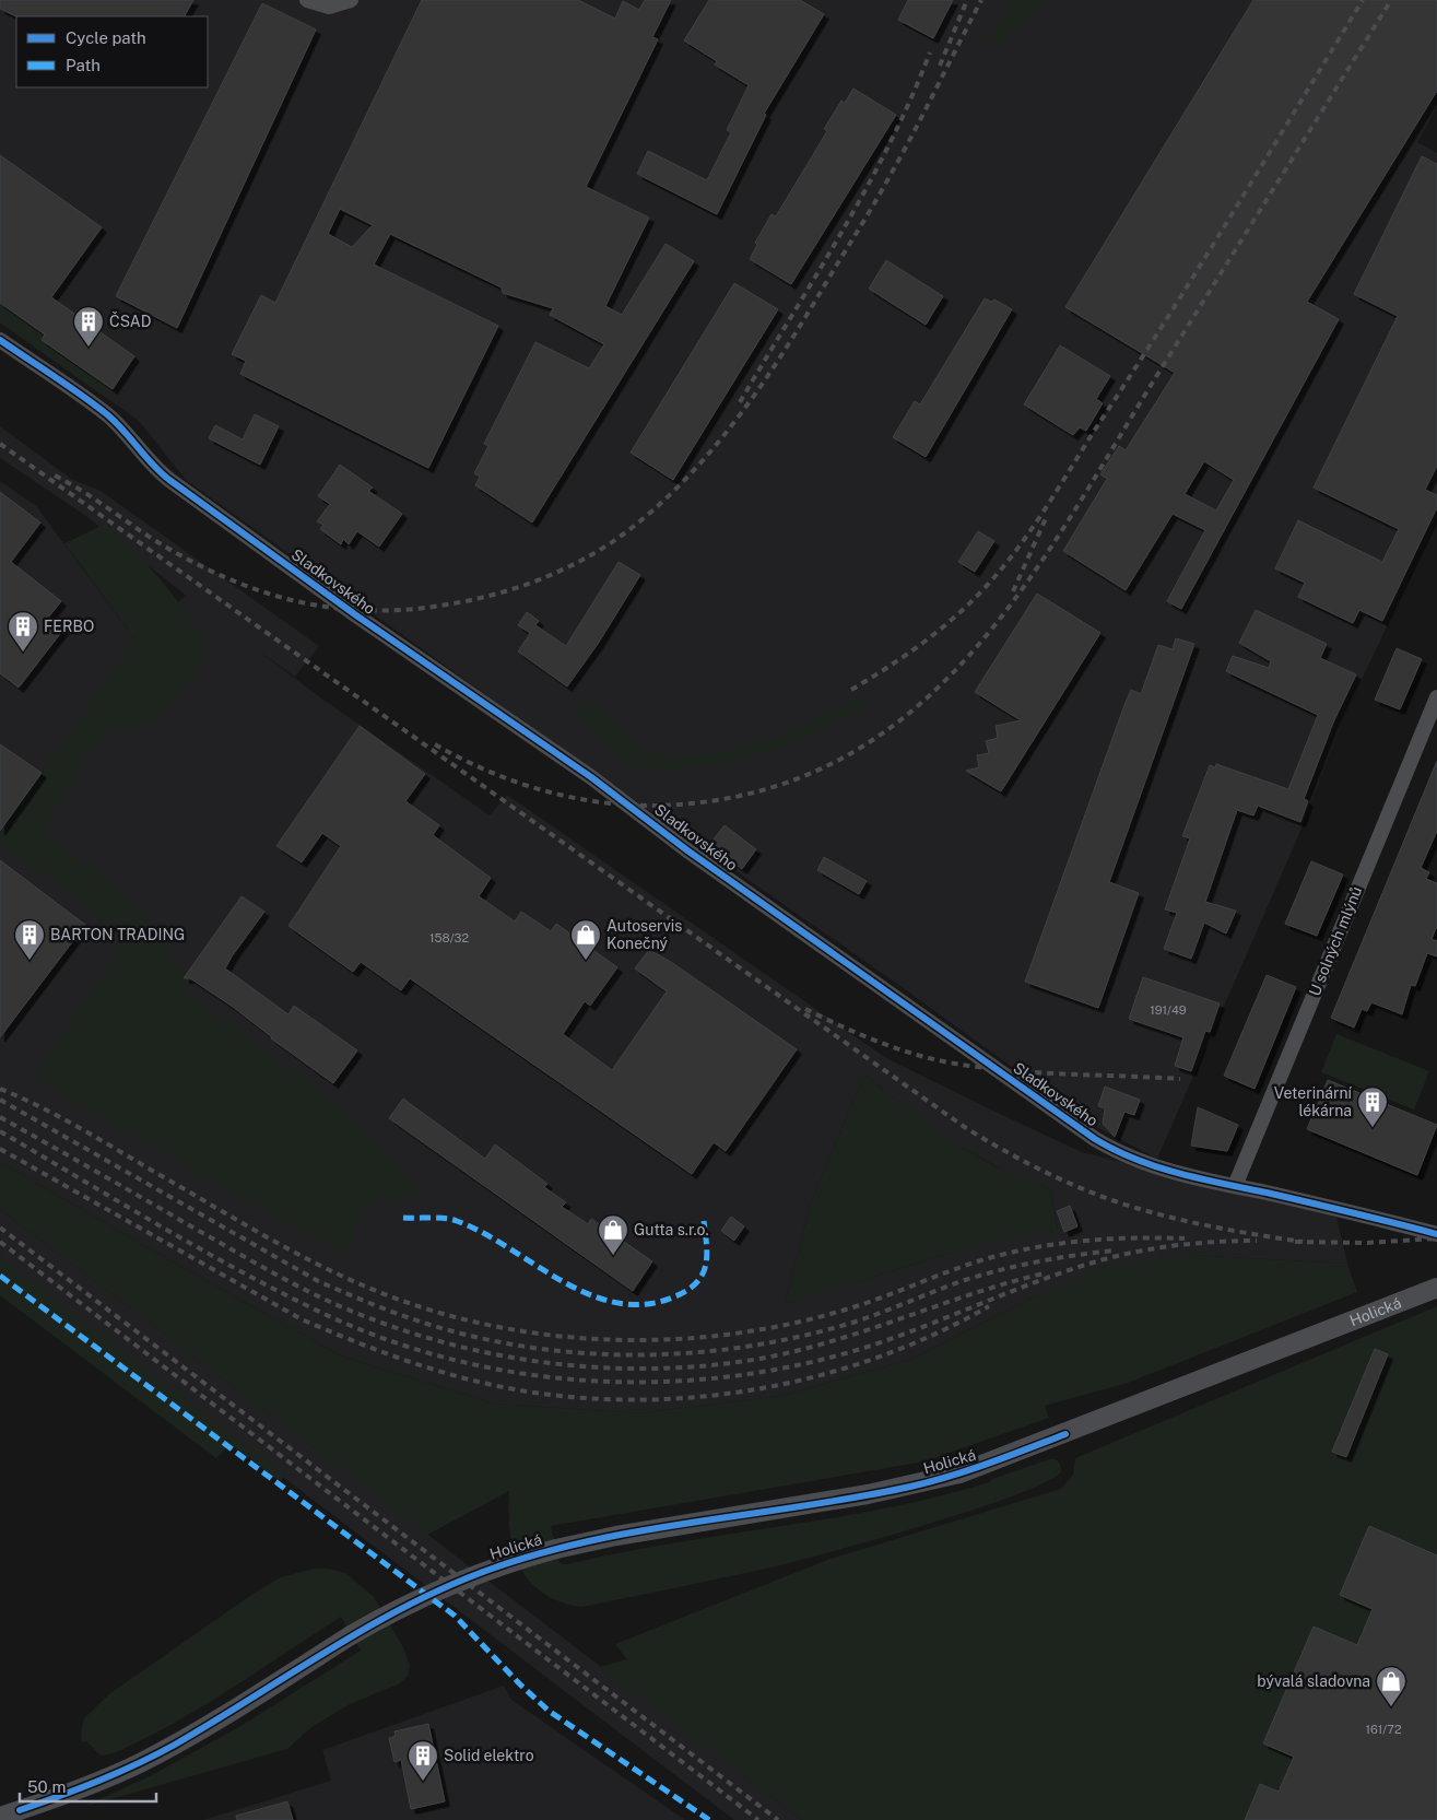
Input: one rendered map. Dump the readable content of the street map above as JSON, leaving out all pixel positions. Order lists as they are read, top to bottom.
{
  "streets": {
    "street": ["Sladkovského", "U solných mlýnů", "Holická"]
  },
  "crossings": [
    ["Sladkovského", "U solných mlýnů"]
  ],
  "places": {
    "building": [
      "ČSAD",
      "FERBO",
      "BARTON TRADING",
      "Veterinární lékárna",
      "Solid elektro"
    ],
    "shop": ["Autoservis Konečný", "Gutta s.r.o.", "bývalá sladovna"]
  },
  "house_numbers": ["158/32", "191/49", "161/72"],
  "legend": ["Cycle path", "Path"],
  "scale_bar": "50 m"
}
